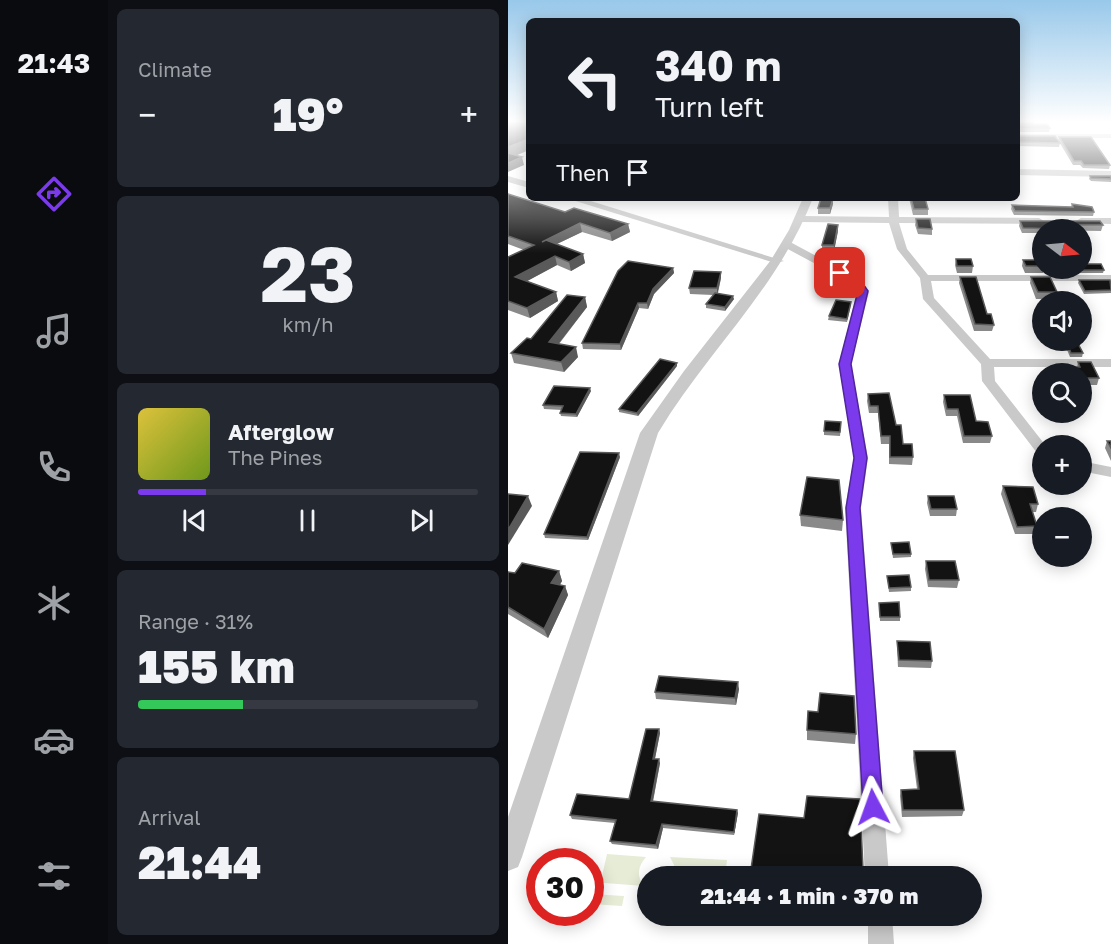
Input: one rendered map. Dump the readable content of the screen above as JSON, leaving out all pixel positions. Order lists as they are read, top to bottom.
{
  "north": "right",
  "page": {
    "tabs": "21:43",
    "tile": [
      "Climate",
      ["23", "km/h"],
      ["Range · 31%", "155 km"],
      ["Arrival", "21:44"]
    ],
    "turn": ["340 m", "Turn left"],
    "heat": ["−", "19°", "+"],
    "then": "Then",
    "map_buttons": ["+", "−"],
    "song": ["Afterglow", "The Pines"],
    "limit": "30",
    "trip": "21:44 · 1 min · 370 m"
  }
}
